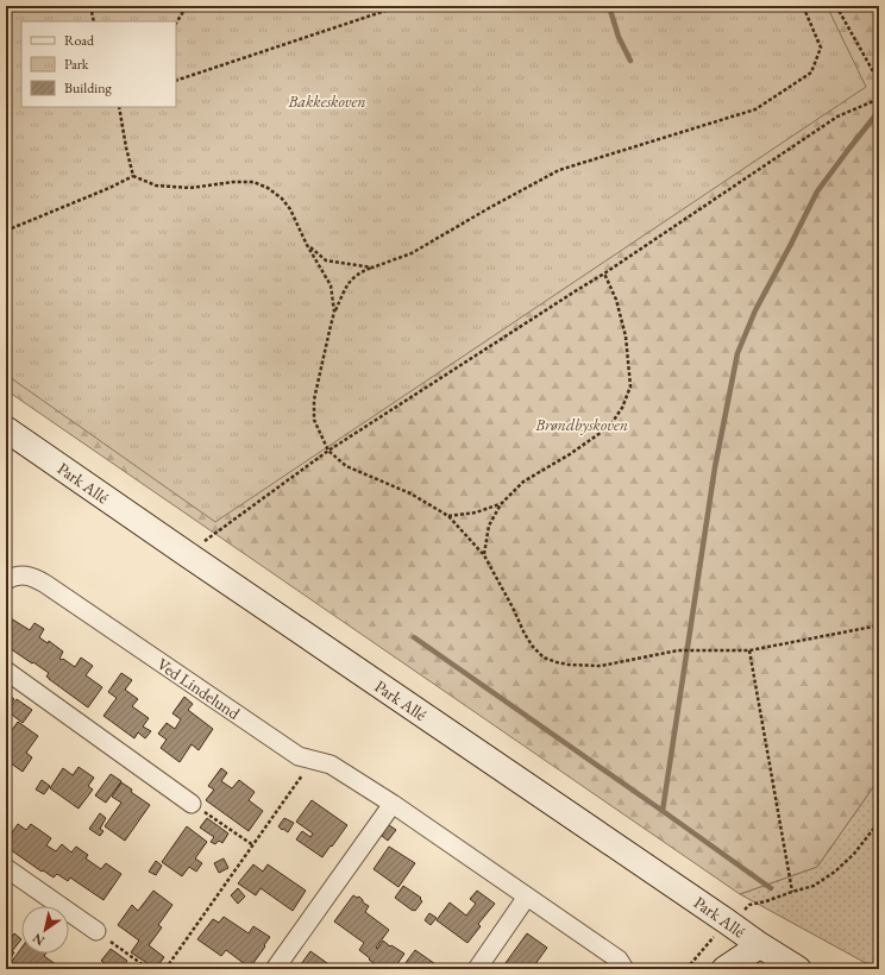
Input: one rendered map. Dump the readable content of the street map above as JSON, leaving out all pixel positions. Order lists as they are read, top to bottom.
{
  "streets": {
    "street": ["Park Allé", "Ved Lindelund"]
  },
  "parks": ["Bakkeskoven", "Brøndbyskoven"],
  "legend": ["Road", "Park", "Building"],
  "north": "bottom left"
}
